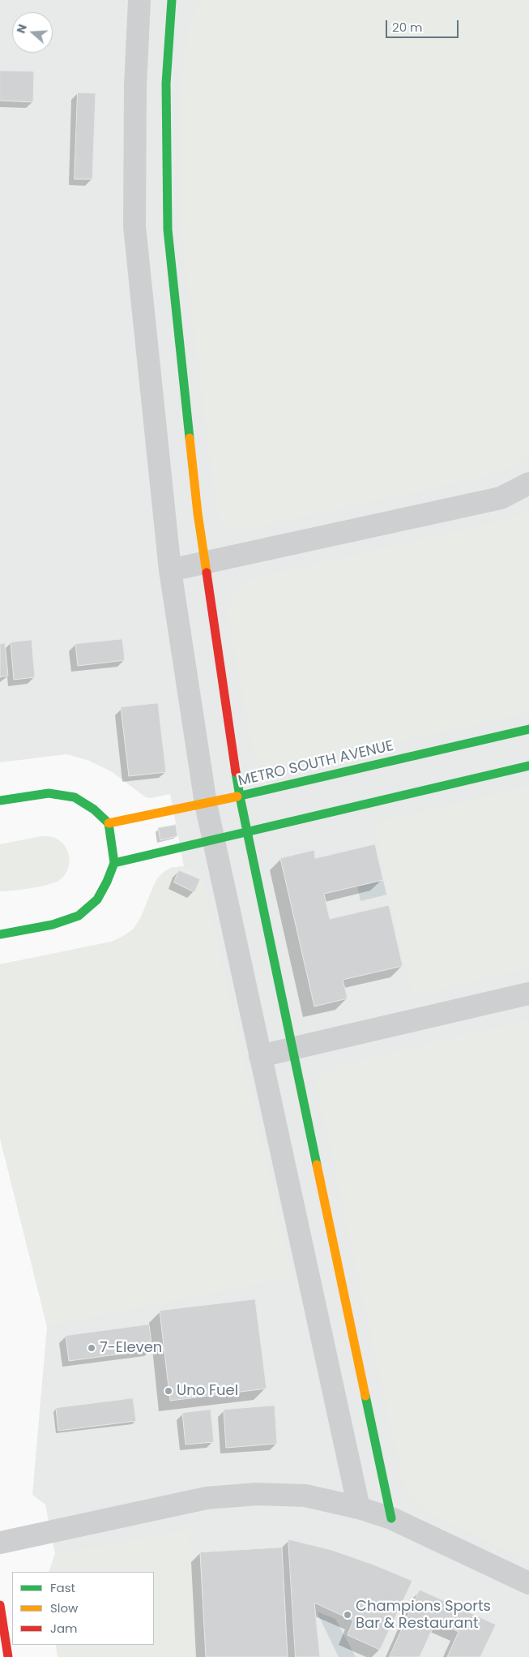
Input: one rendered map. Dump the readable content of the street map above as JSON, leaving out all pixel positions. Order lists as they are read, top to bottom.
{
  "streets": {
    "street": ["METRO SOUTH AVENUE"]
  },
  "places": ["7-Eleven", "Uno Fuel", "Champions Sports Bar & Restaurant"],
  "legend": ["Fast", "Slow", "Jam"],
  "scale_bar": "20 m",
  "north": "left"
}
